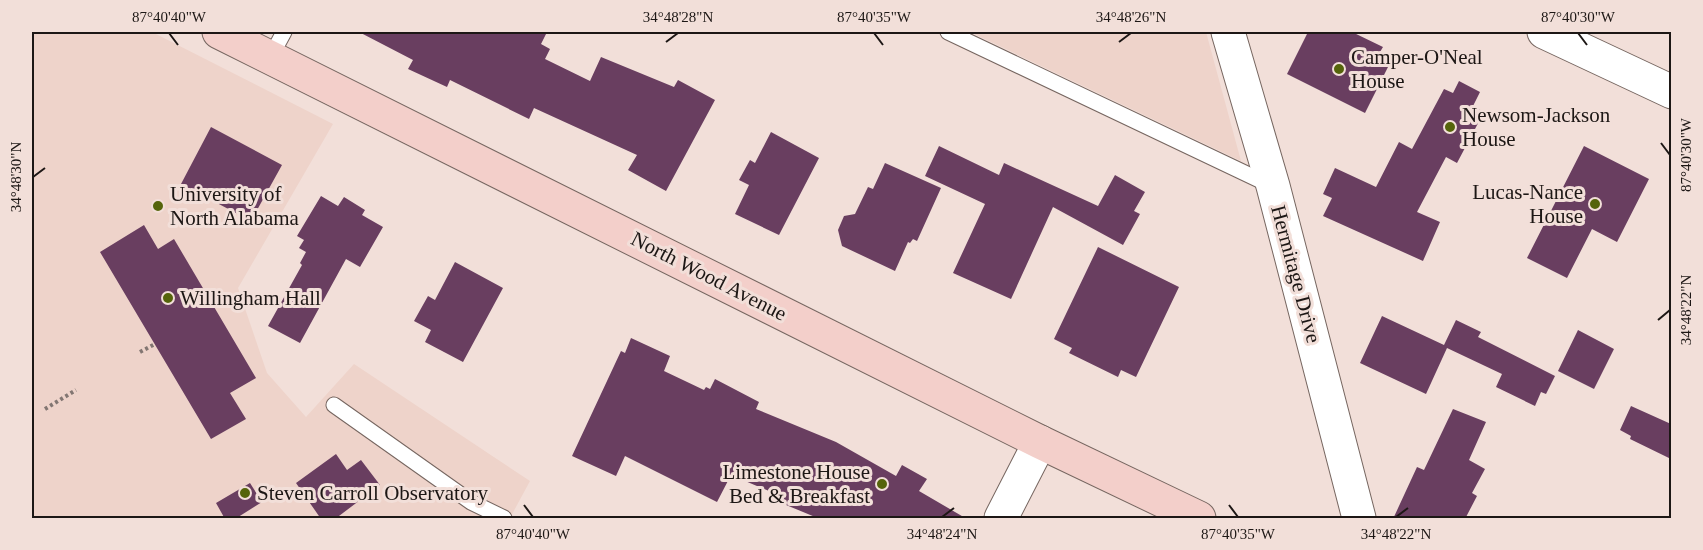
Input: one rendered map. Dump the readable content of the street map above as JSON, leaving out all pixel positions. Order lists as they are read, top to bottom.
{
  "streets": {
    "main road": ["North Wood Avenue"],
    "street": ["Hermitage Drive"]
  },
  "places": [
    "Camper-O'Neal House",
    "Newsom-Jackson House",
    "Lucas-Nance House",
    "University of North Alabama",
    "Willingham Hall",
    "Limestone House Bed & Breakfast",
    "Steven Carroll Observatory"
  ],
  "coordinates": [
    "87°40'40\"W",
    "34°48'28\"N",
    "87°40'35\"W",
    "34°48'26\"N",
    "87°40'30\"W",
    "34°48'30\"N",
    "34°48'22\"N",
    "34°48'24\"N"
  ]
}
